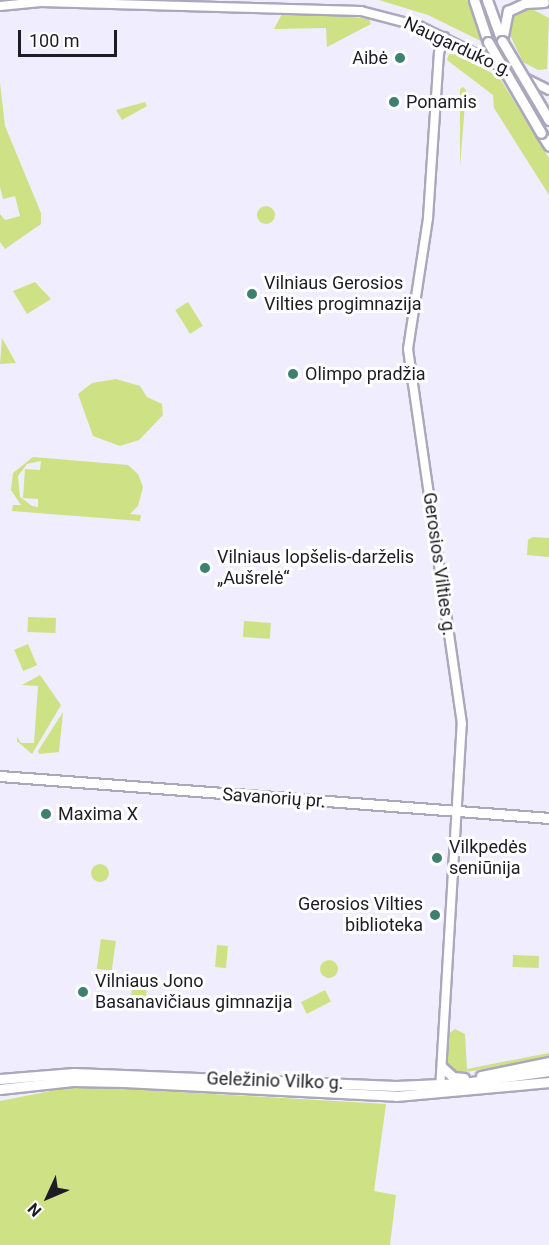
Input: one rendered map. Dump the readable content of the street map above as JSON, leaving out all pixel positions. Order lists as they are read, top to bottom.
{
  "streets": {
    "main road": [
      "Naugarduko g.",
      "Gerosios Vilties g.",
      "Savanorių pr.",
      "Geležinio Vilko g."
    ]
  },
  "crossings": [
    ["Naugarduko g.", "Gerosios Vilties g."],
    ["Gerosios Vilties g.", "Savanorių pr."],
    ["Gerosios Vilties g.", "Geležinio Vilko g."]
  ],
  "places": [
    "Aibė",
    "Ponamis",
    "Vilniaus Gerosios Vilties progimnazija",
    "Olimpo pradžia",
    "Vilniaus lopšelis-darželis „Aušrelė“",
    "Maxima X",
    "Vilkpedės seniūnija",
    "Gerosios Vilties biblioteka",
    "Vilniaus Jono Basanavičiaus gimnazija"
  ],
  "scale_bar": "100 m",
  "north": "bottom left"
}
